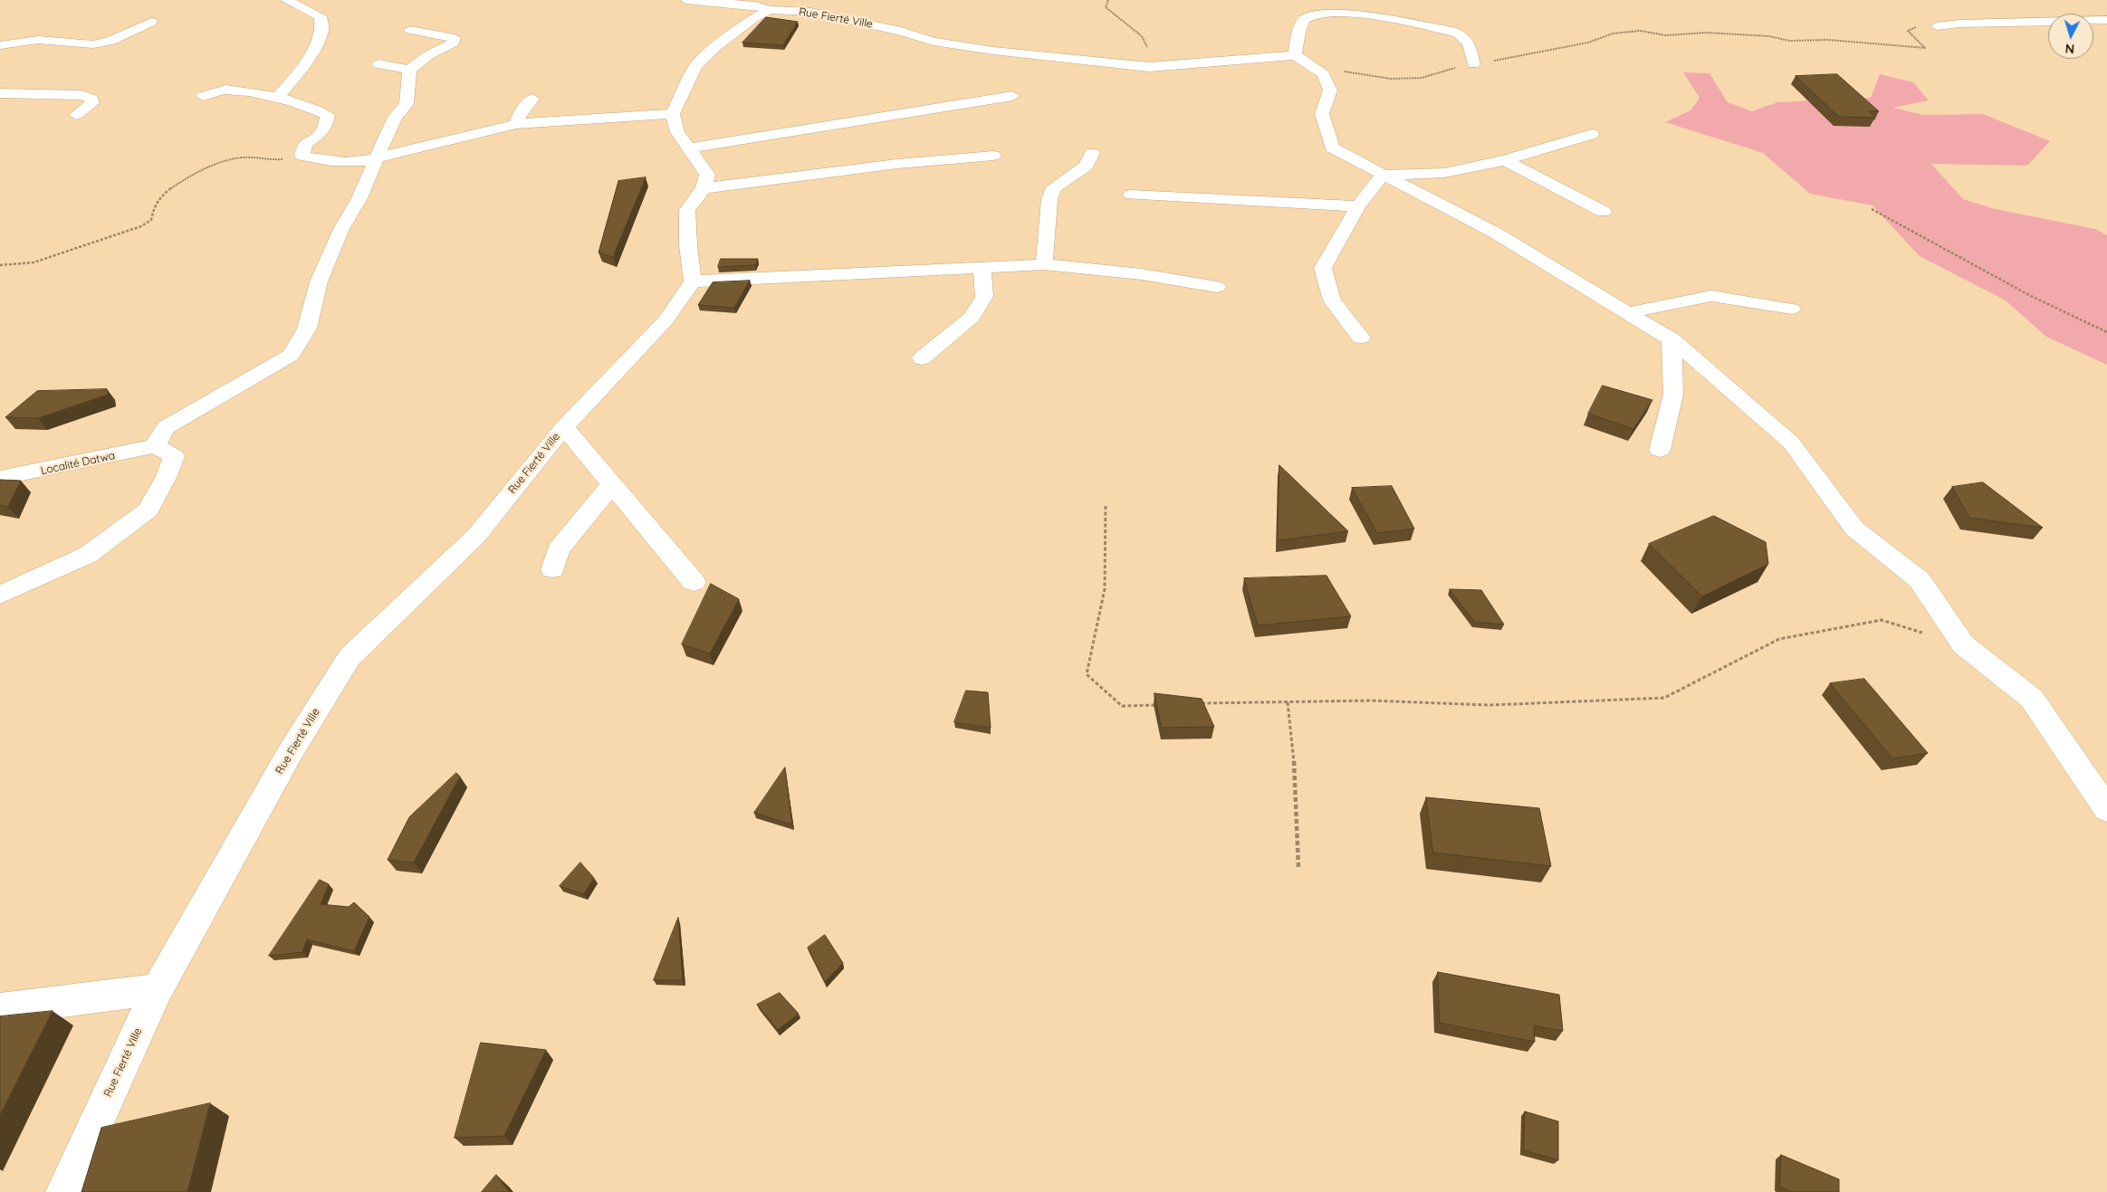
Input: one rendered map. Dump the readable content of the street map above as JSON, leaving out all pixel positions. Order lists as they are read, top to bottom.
{
  "streets": {
    "street": ["Rue Fierté Ville", "Localité Datwa"]
  },
  "north": "bottom"
}
